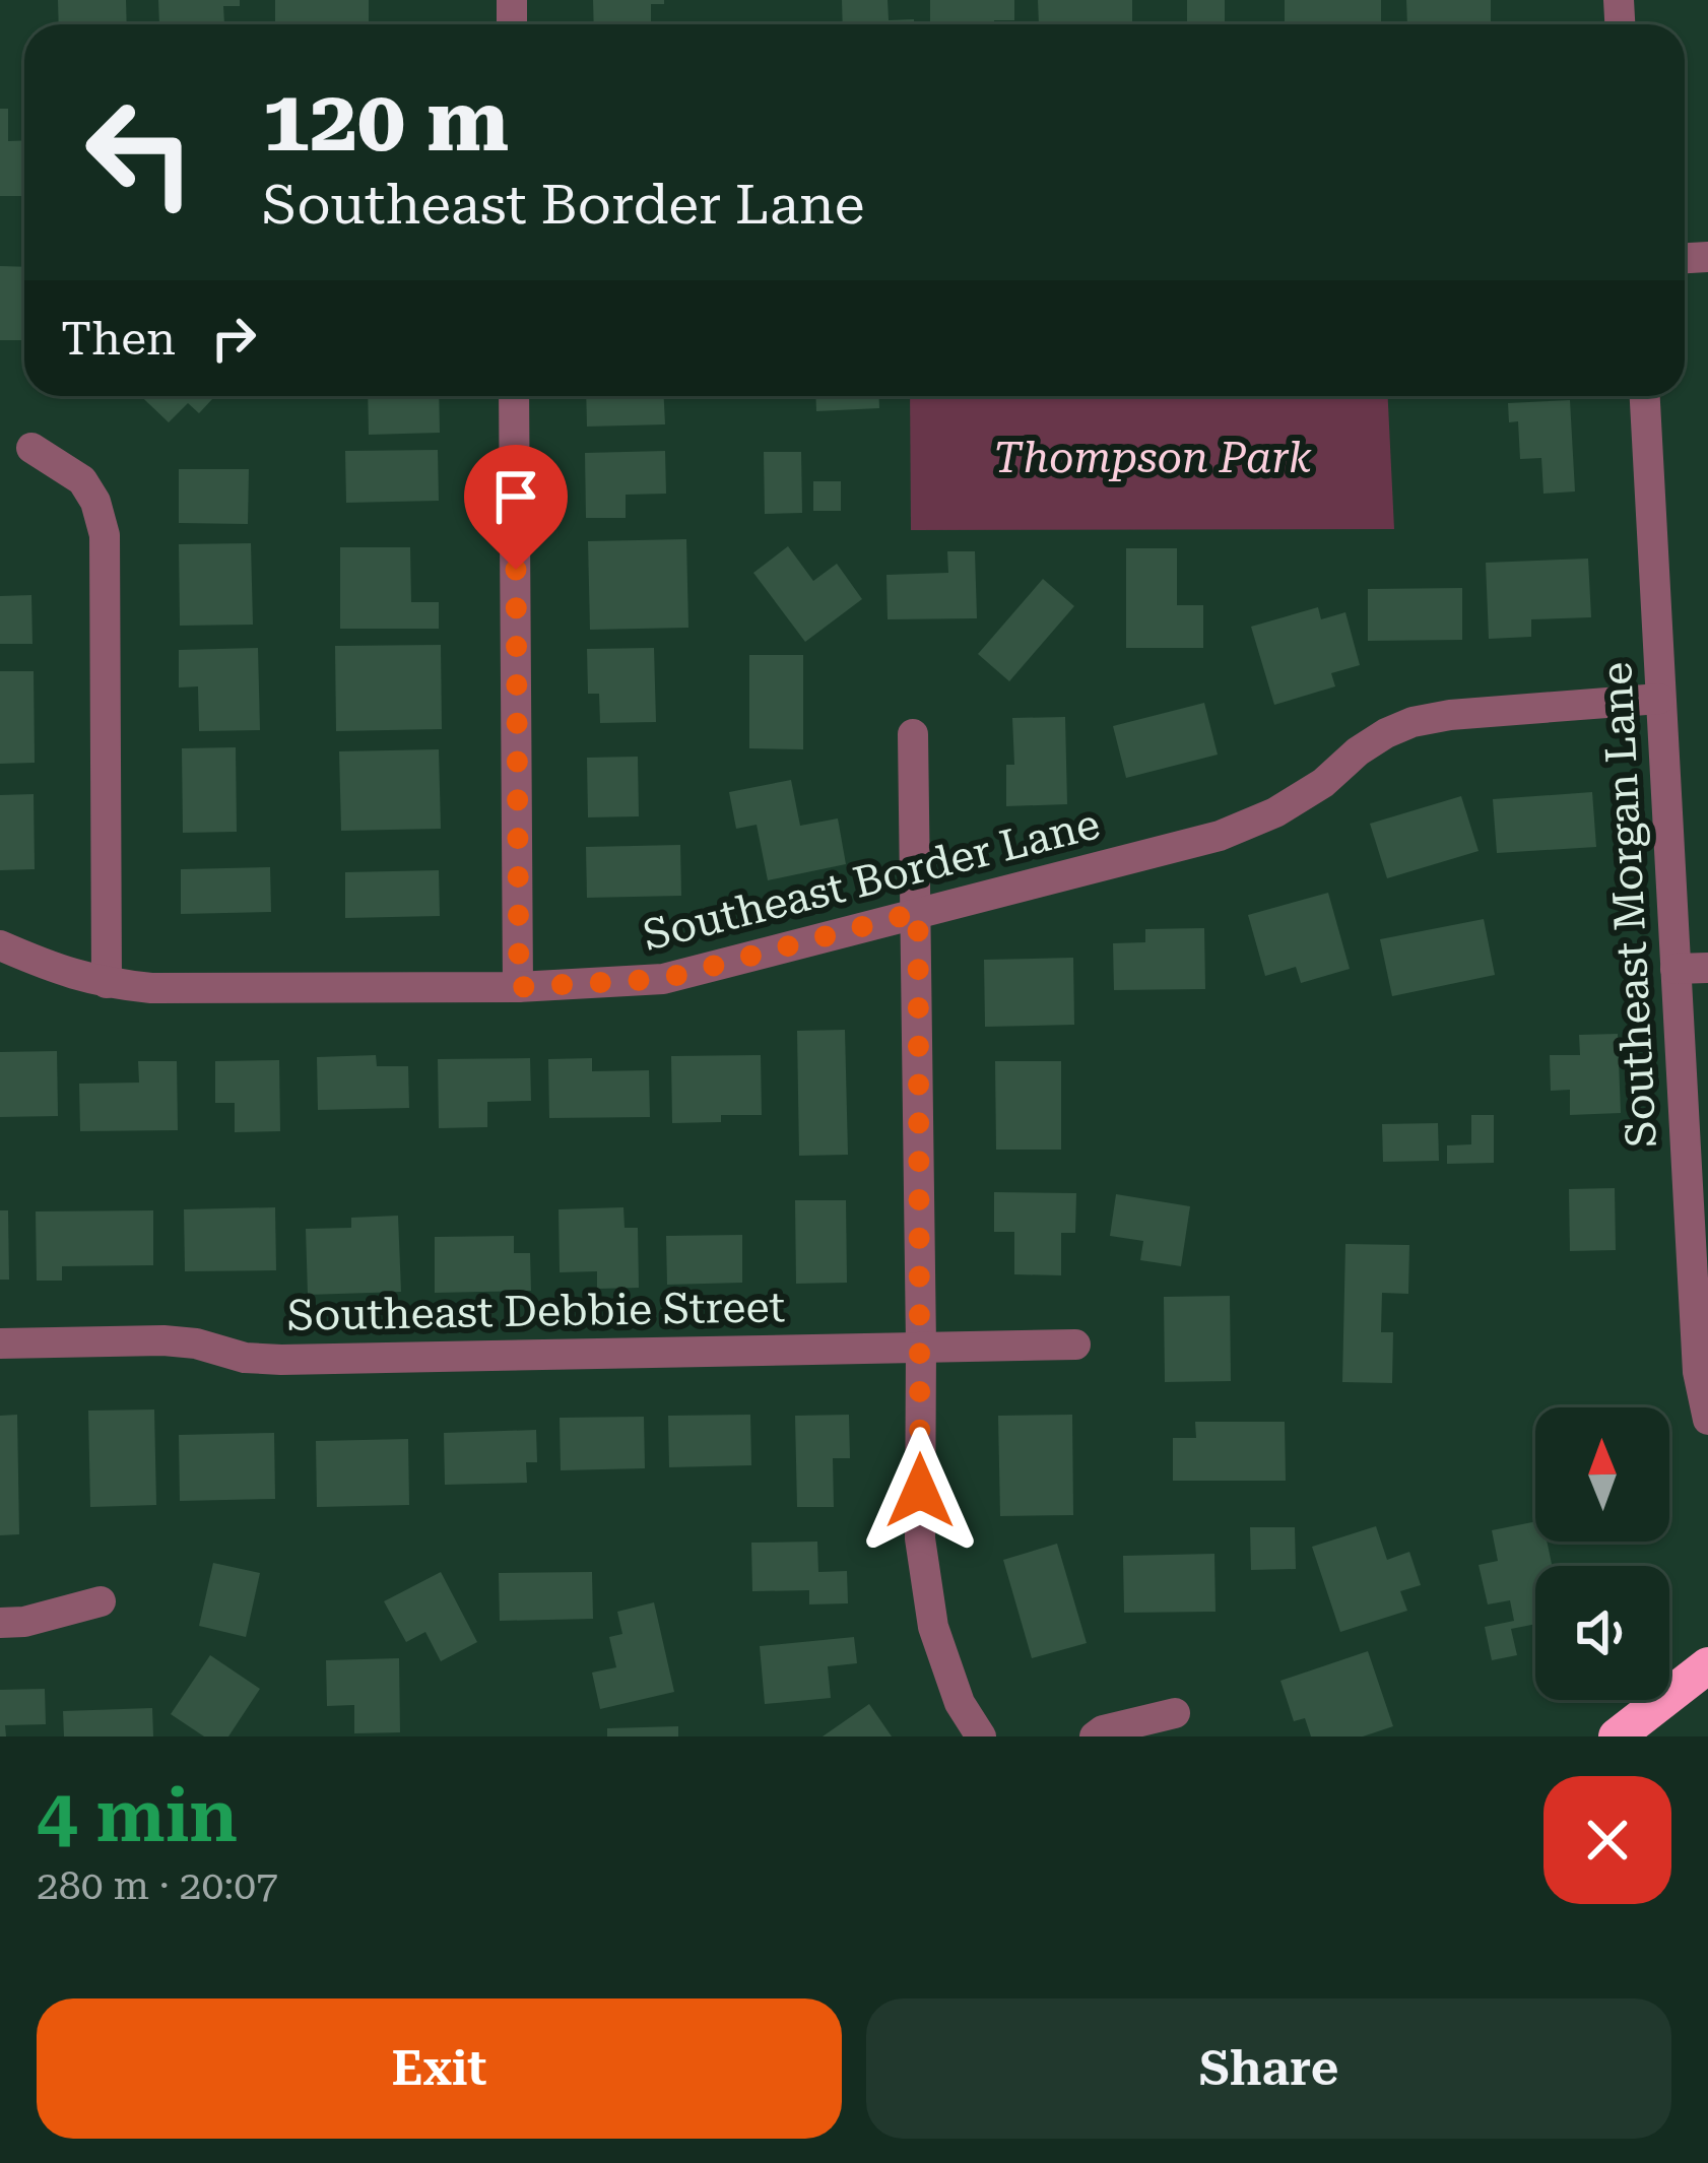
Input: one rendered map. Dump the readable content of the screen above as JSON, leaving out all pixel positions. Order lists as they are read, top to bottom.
{
  "streets": {
    "street": ["Southeast Border Lane", "Southeast Morgan Lane", "Southeast Debbie Street"]
  },
  "crossings": [
    ["Southeast Border Lane", "Southeast Morgan Lane"]
  ],
  "parks": ["Thompson Park"],
  "north": "top",
  "page": {
    "turn": ["120 m", "Southeast Border Lane"],
    "then": "Then",
    "heading": ["4 min", "280 m · 20:07"],
    "buttons": ["Exit", "Share"]
  }
}
